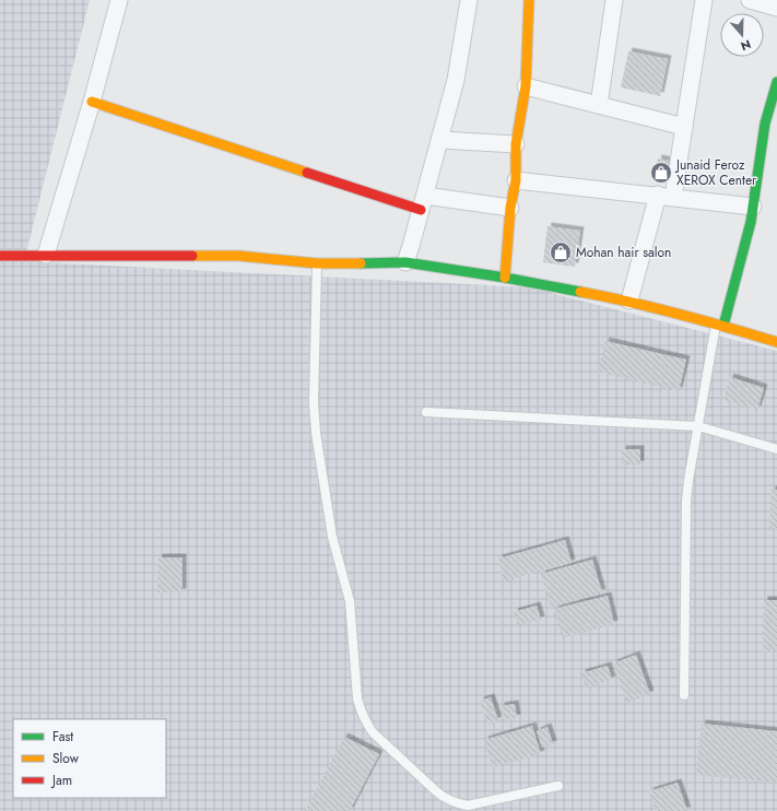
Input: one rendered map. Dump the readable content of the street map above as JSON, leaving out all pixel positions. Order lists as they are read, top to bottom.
{
  "places": {
    "shop": ["Junaid Feroz XEROX Center", "Mohan hair salon"]
  },
  "legend": ["Fast", "Slow", "Jam"],
  "north": "bottom"
}
